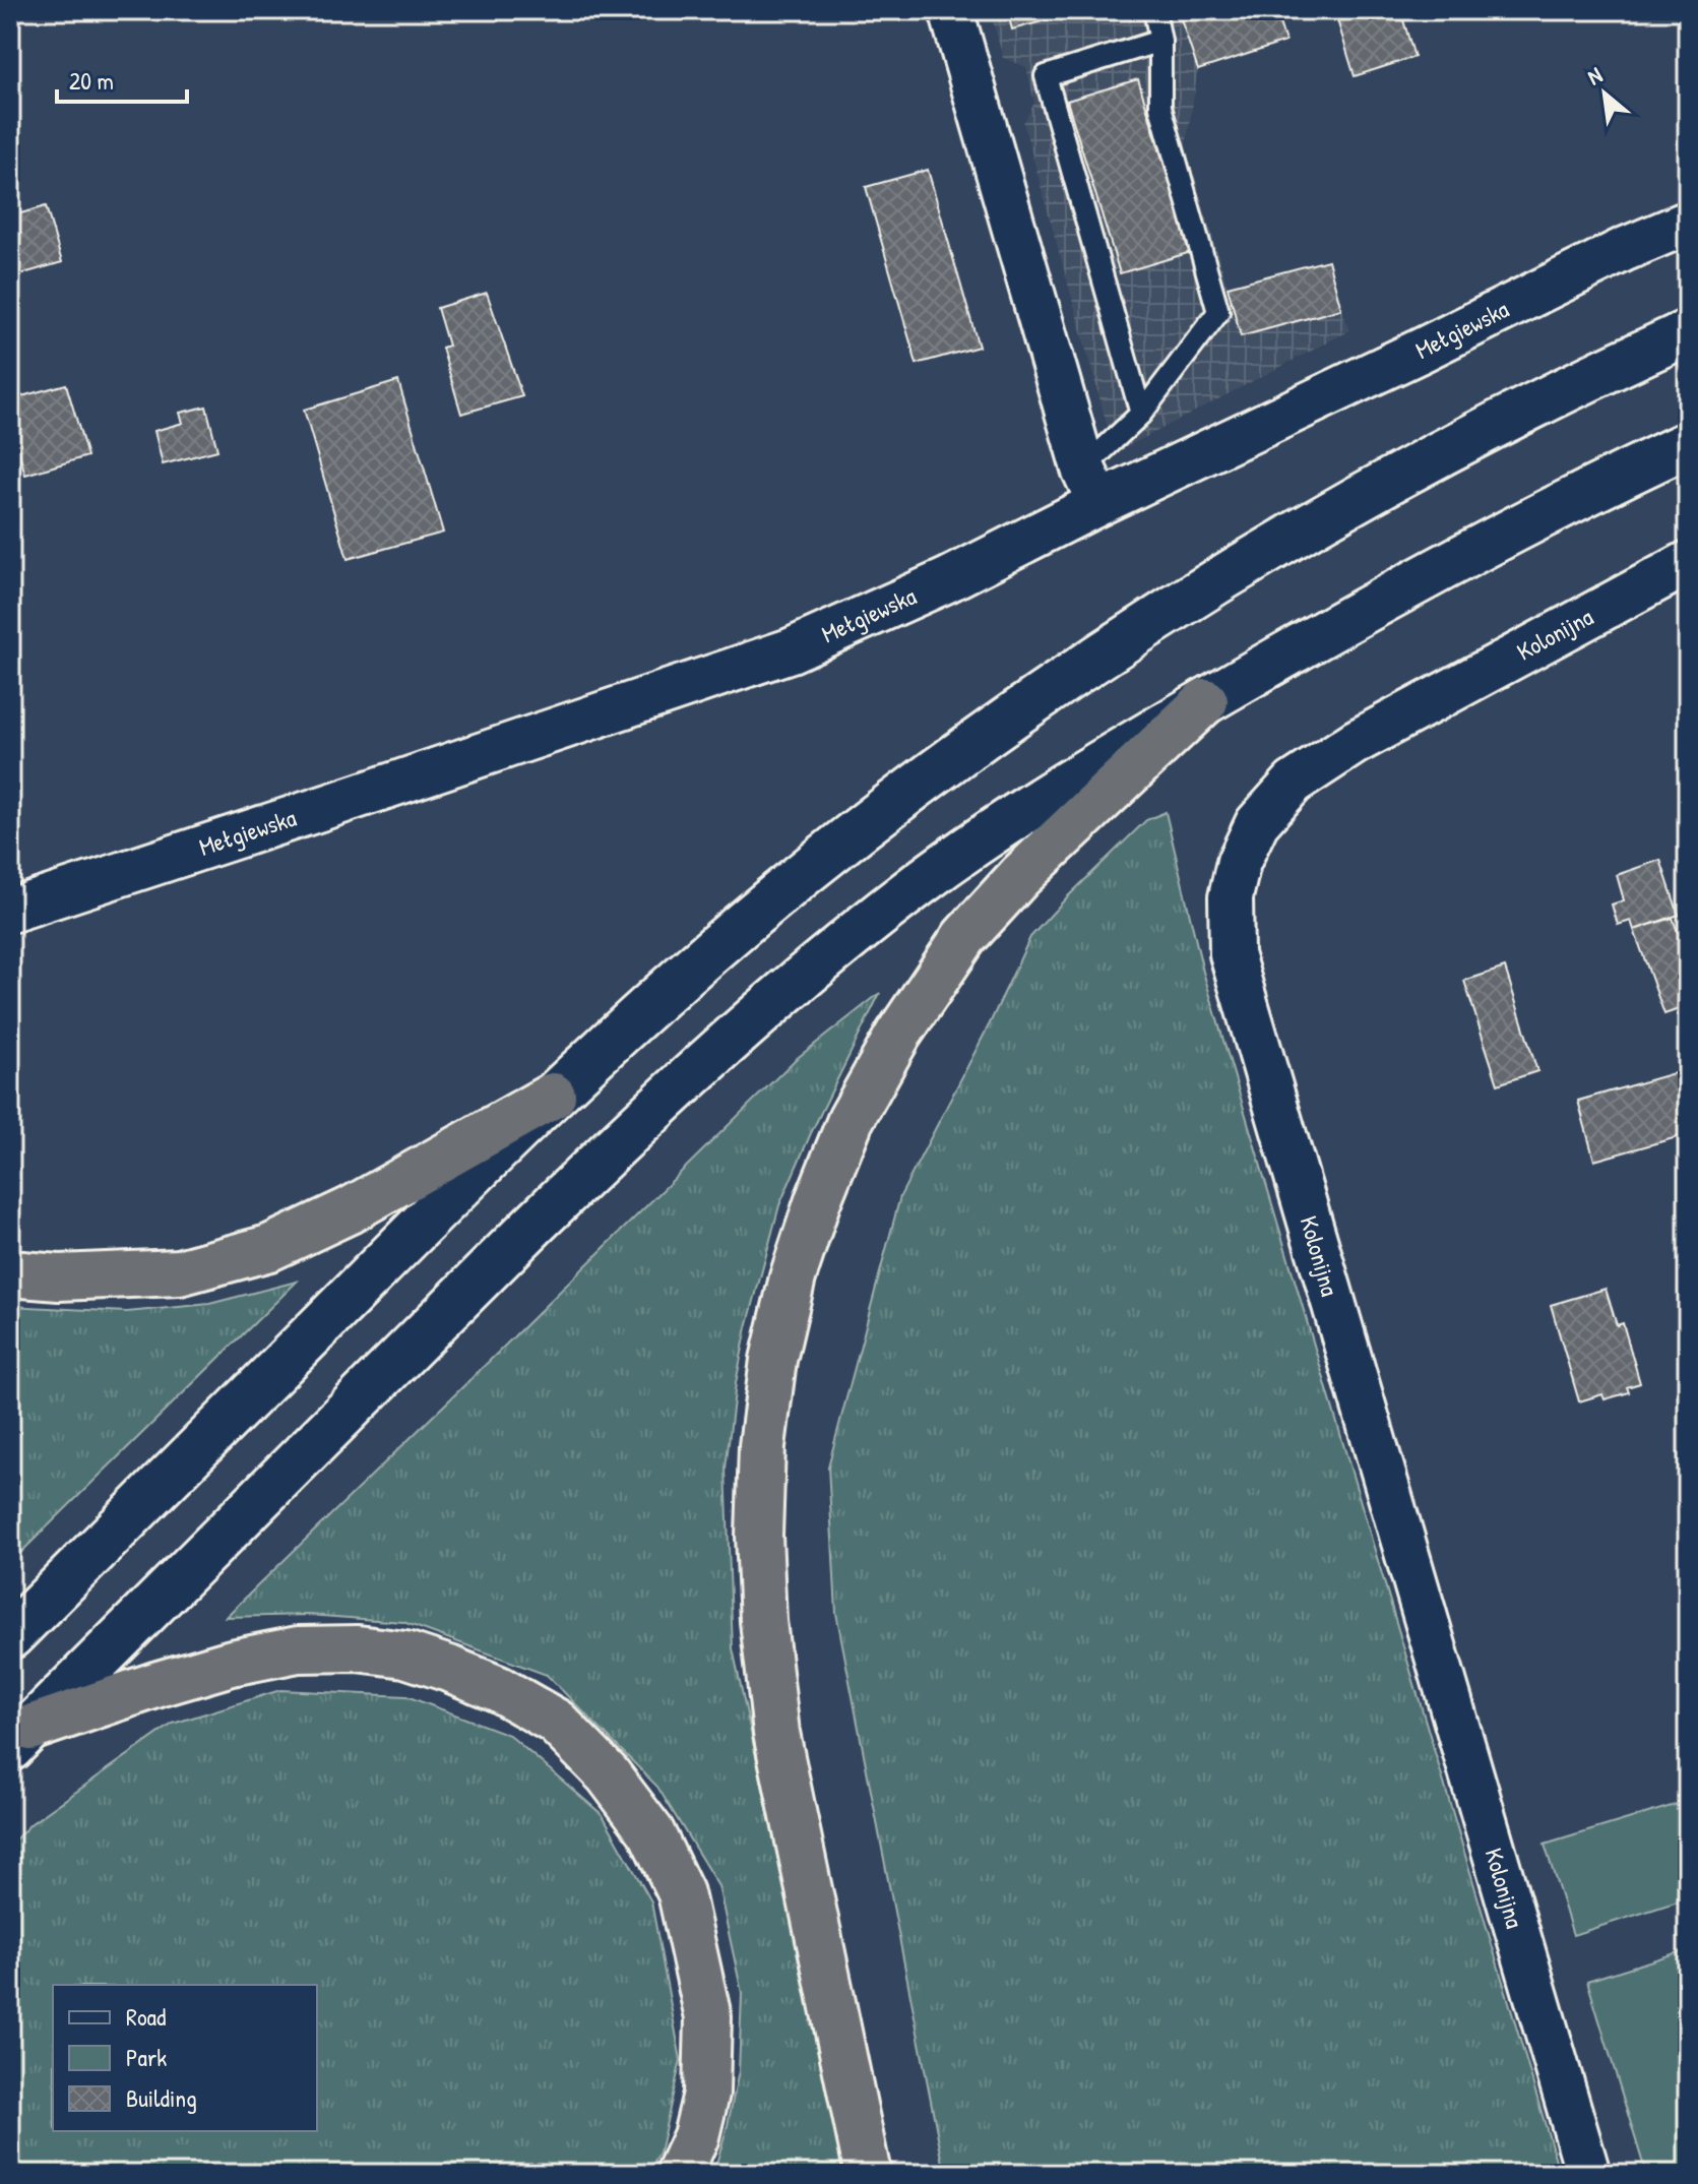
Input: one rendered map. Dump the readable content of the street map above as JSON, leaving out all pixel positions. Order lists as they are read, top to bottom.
{
  "streets": {
    "street": ["Mełgiewska", "Kolonijna"]
  },
  "legend": ["Road", "Park", "Building"],
  "scale_bar": "20 m",
  "north": "top left"
}
